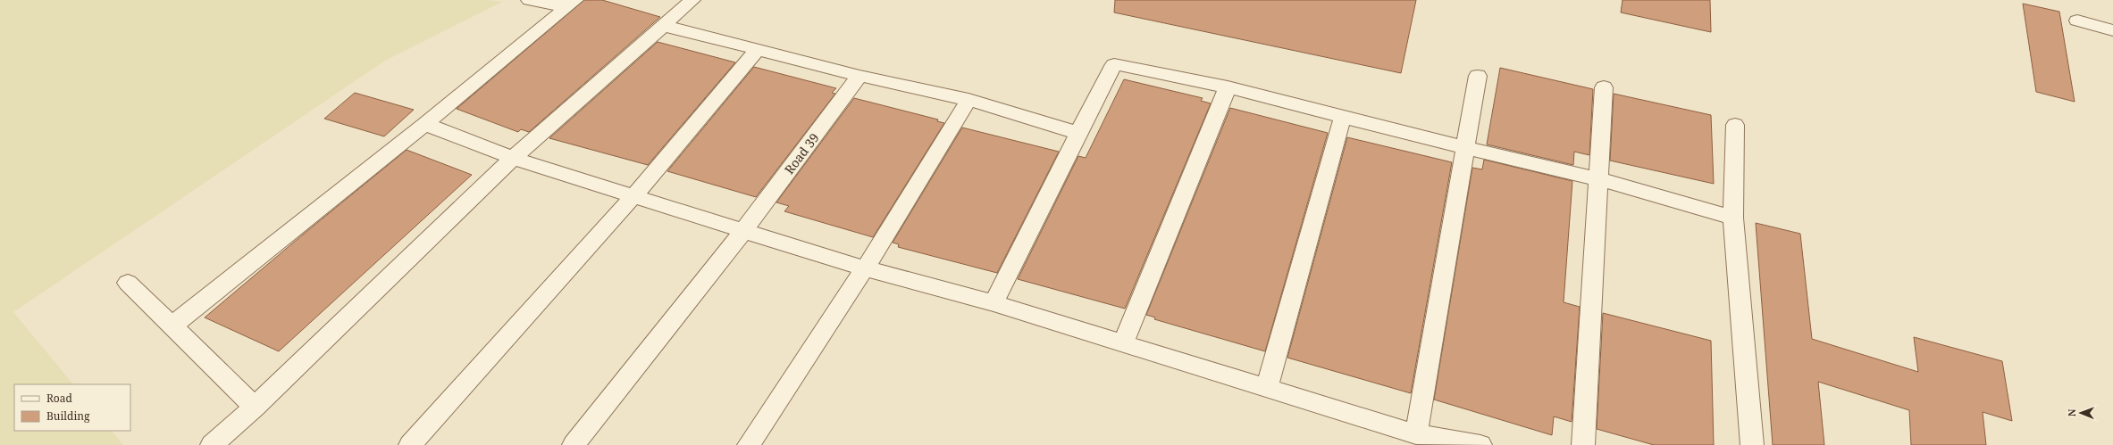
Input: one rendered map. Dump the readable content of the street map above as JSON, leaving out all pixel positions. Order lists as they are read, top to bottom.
{
  "streets": {
    "street": ["Road 39"]
  },
  "legend": ["Road", "Building"],
  "north": "left"
}
